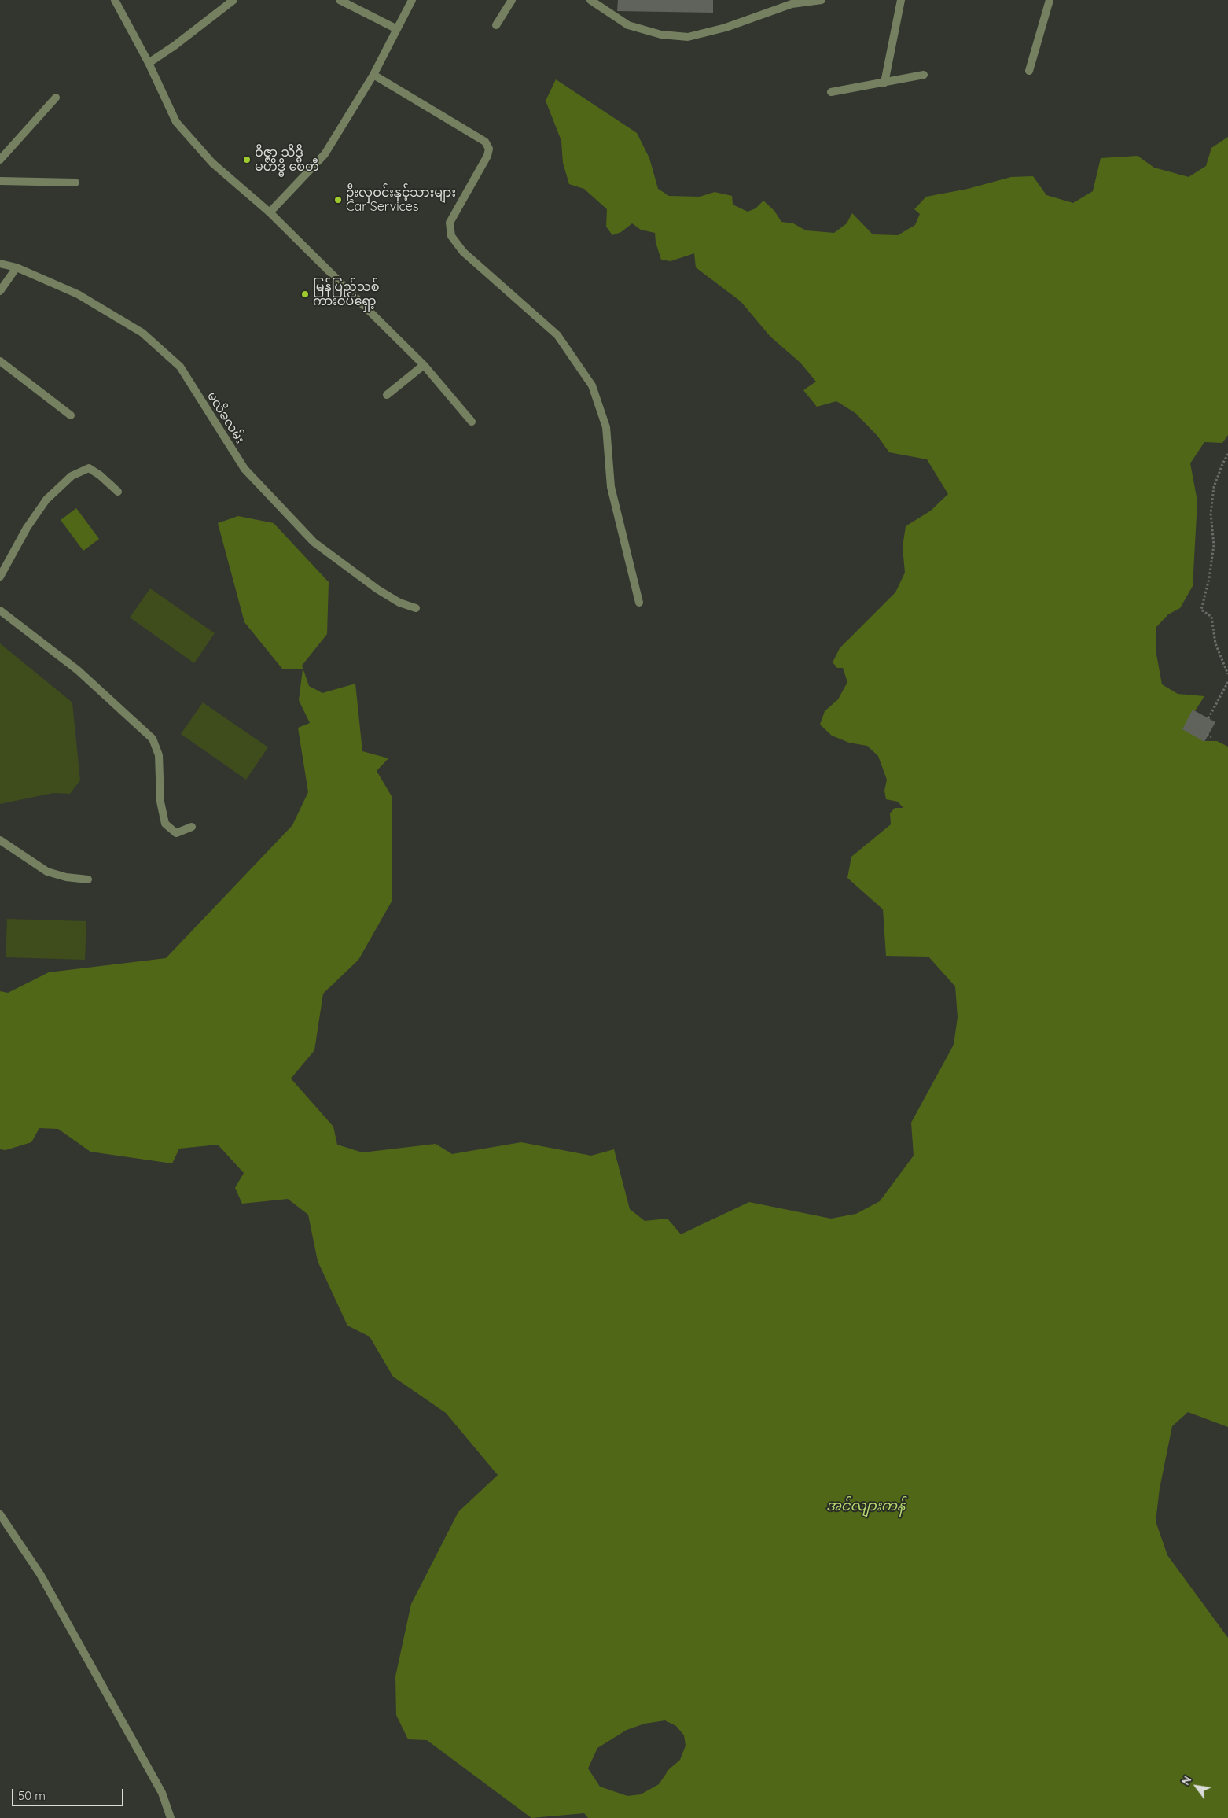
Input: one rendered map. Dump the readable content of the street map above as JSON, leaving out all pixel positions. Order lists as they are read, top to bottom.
{
  "streets": {
    "street": ["မလိခလမ်း"]
  },
  "water": ["အင်လျားကန်"],
  "places": ["ဝိဇ္ဇာ သိဒ္ဓိ မဟိဒ္ဓိ စေတီ", "ဦးလှဝင်းနှင့်သားများ Car Services", "မြန်ပြည်သစ် ကားဝပ်ရှော့"],
  "scale_bar": "50 m",
  "north": "top left"
}
